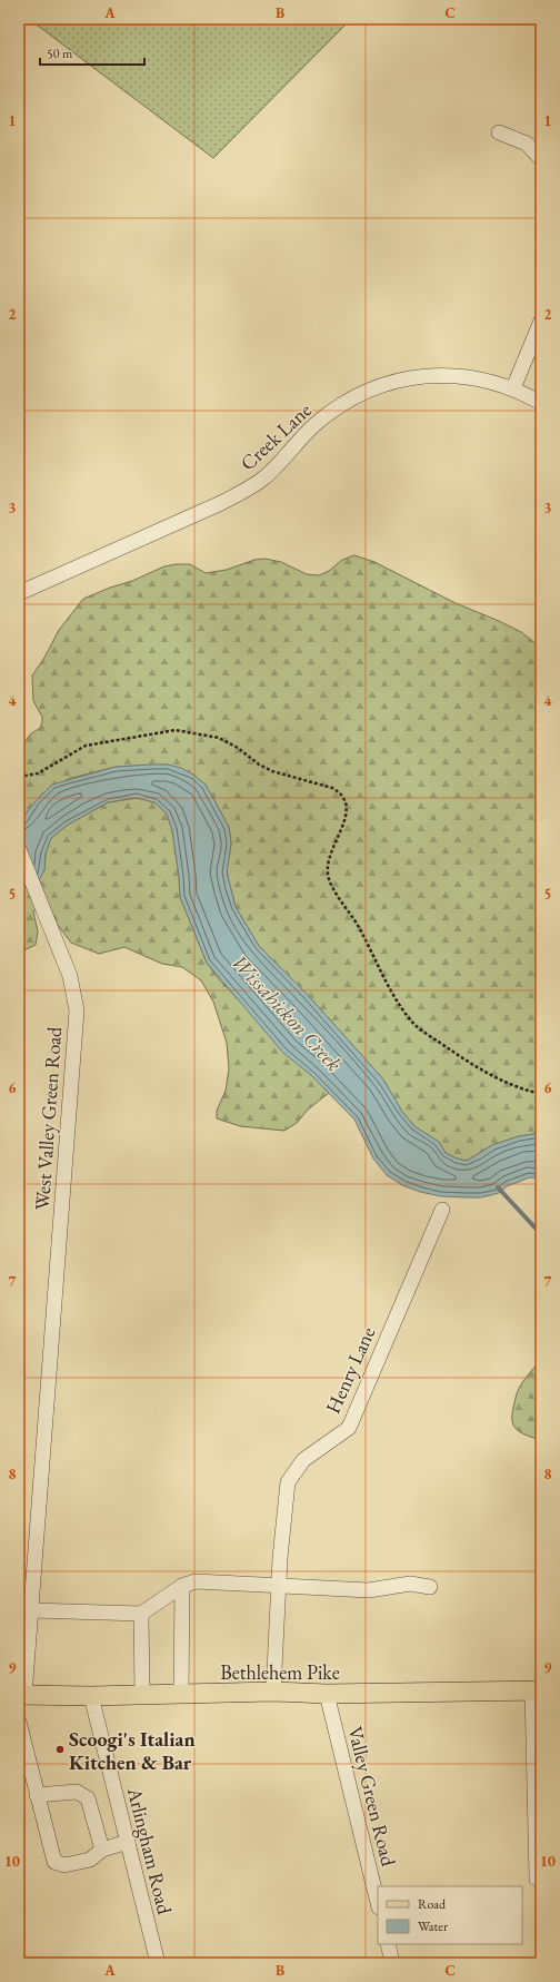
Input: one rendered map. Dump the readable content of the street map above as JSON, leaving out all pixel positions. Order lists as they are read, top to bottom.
{
  "streets": {
    "main road": ["Bethlehem Pike"],
    "street": [
      "Creek Lane",
      "West Valley Green Road",
      "Henry Lane",
      "Valley Green Road",
      "Arlingham Road"
    ]
  },
  "crossings": [
    ["West Valley Green Road", "Bethlehem Pike"],
    ["Henry Lane", "Bethlehem Pike"],
    ["Bethlehem Pike", "Valley Green Road"],
    ["Bethlehem Pike", "Arlingham Road"]
  ],
  "water": ["Wissahickon Creek"],
  "places": ["Scoogi's Italian Kitchen & Bar"],
  "legend": ["Road", "Water"],
  "scale_bar": "50 m",
  "grid": {
    "columns": ["A", "B", "C"],
    "rows": [
      "1",
      "2",
      "3",
      "4",
      "5",
      "6",
      "7",
      "8",
      "9",
      "10"
    ]
  }
}
